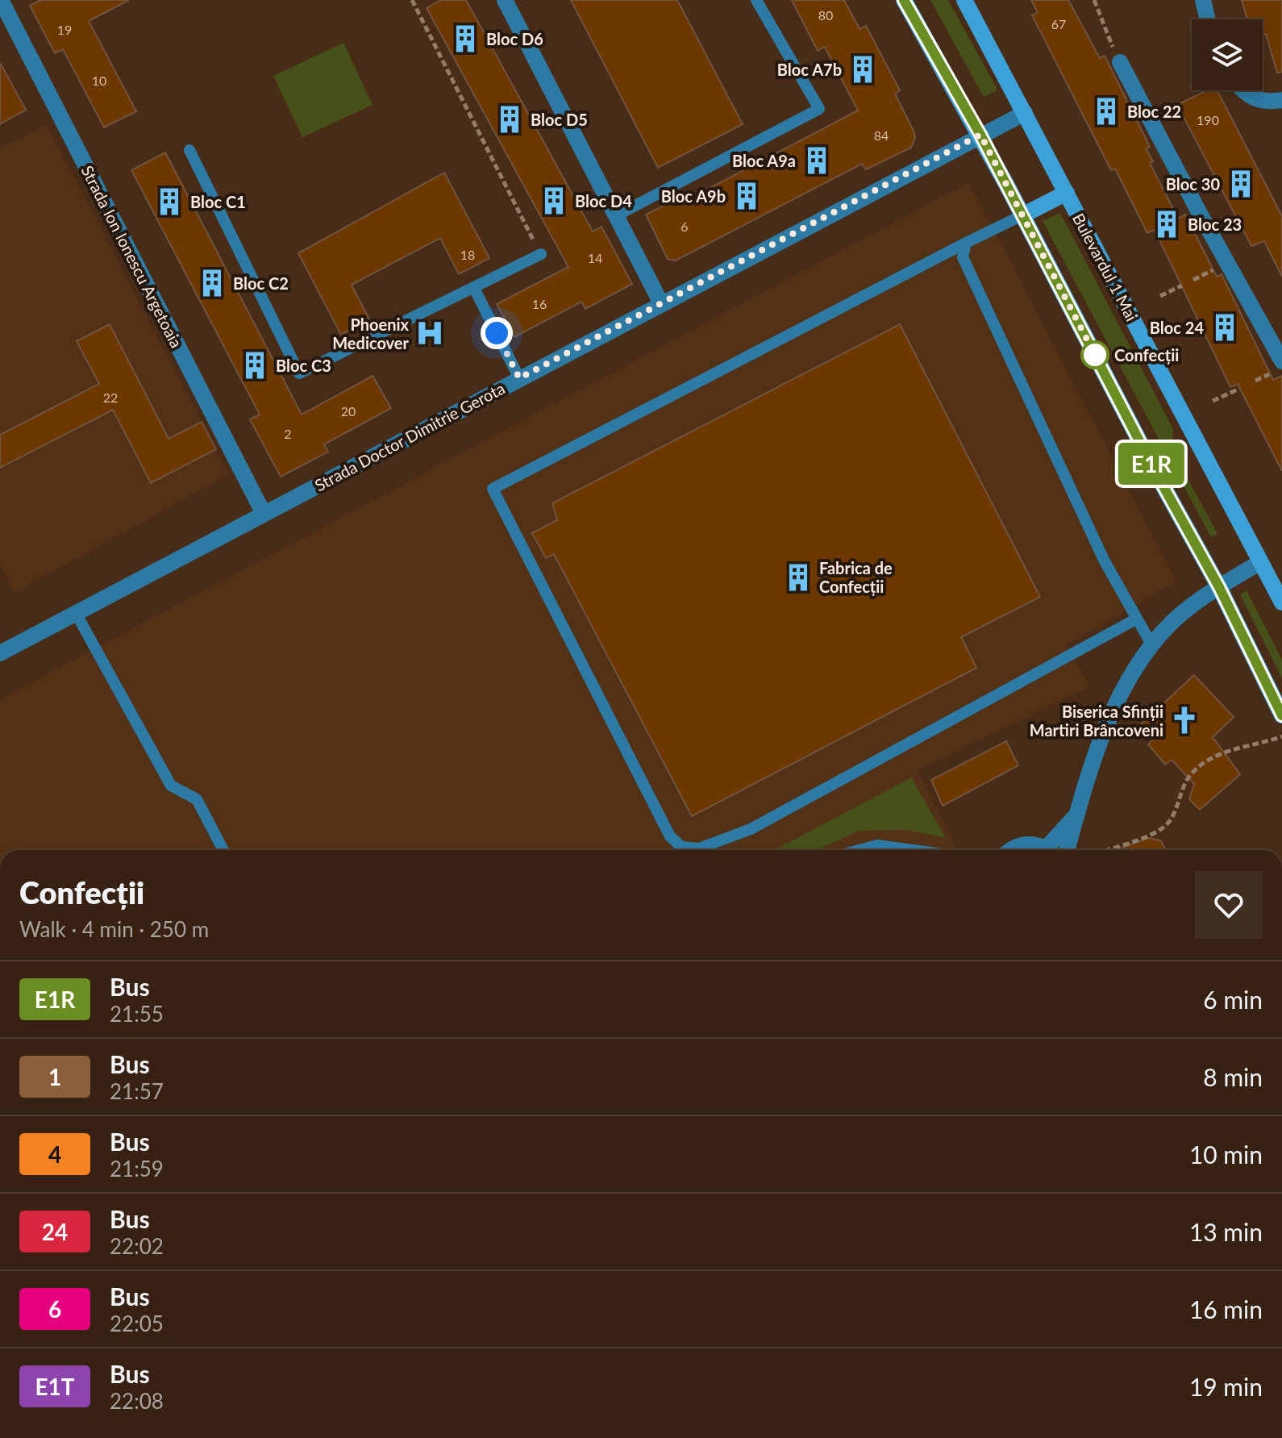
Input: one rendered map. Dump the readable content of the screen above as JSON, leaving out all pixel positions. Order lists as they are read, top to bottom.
{
  "streets": {
    "main road": ["Bulevardul 1 Mai"],
    "street": ["Strada Ion Ionescu Argetoaia", "Strada Doctor Dimitrie Gerota"]
  },
  "crossings": [
    ["Strada Ion Ionescu Argetoaia", "Strada Doctor Dimitrie Gerota"],
    ["Bulevardul 1 Mai", "Strada Doctor Dimitrie Gerota"]
  ],
  "places": {
    "building": [
      "Bloc D6",
      "Bloc A7b",
      "Bloc 22",
      "Bloc D5",
      "Bloc A9a",
      "Bloc 30",
      "Bloc A9b",
      "Bloc D4",
      "Bloc C1",
      "Bloc 23",
      "Bloc C2",
      "Bloc 24",
      "Bloc C3",
      "Fabrica de Confecții"
    ],
    "hospital": ["Phoenix Medicover"],
    "other": ["Confecții"],
    "church": ["Biserica Sfinții Martiri Brâncoveni"]
  },
  "lines": ["bus line E1R"],
  "house_numbers": [
    "80",
    "67",
    "19",
    "10",
    "190",
    "84",
    "6",
    "18",
    "14",
    "16",
    "22",
    "20",
    "2"
  ],
  "page": {
    "on_map": "E1R",
    "heading": ["Confecții", "Walk · 4 min · 250 m"],
    "list": [
      {
        "mark": "E1R",
        "name": "Bus",
        "note": "21:55",
        "value": "6 min"
      },
      {
        "mark": "1",
        "name": "Bus",
        "note": "21:57",
        "value": "8 min"
      },
      {
        "mark": "4",
        "name": "Bus",
        "note": "21:59",
        "value": "10 min"
      },
      {
        "mark": "24",
        "name": "Bus",
        "note": "22:02",
        "value": "13 min"
      },
      {
        "mark": "6",
        "name": "Bus",
        "note": "22:05",
        "value": "16 min"
      },
      {
        "mark": "E1T",
        "name": "Bus",
        "note": "22:08",
        "value": "19 min"
      }
    ]
  }
}
